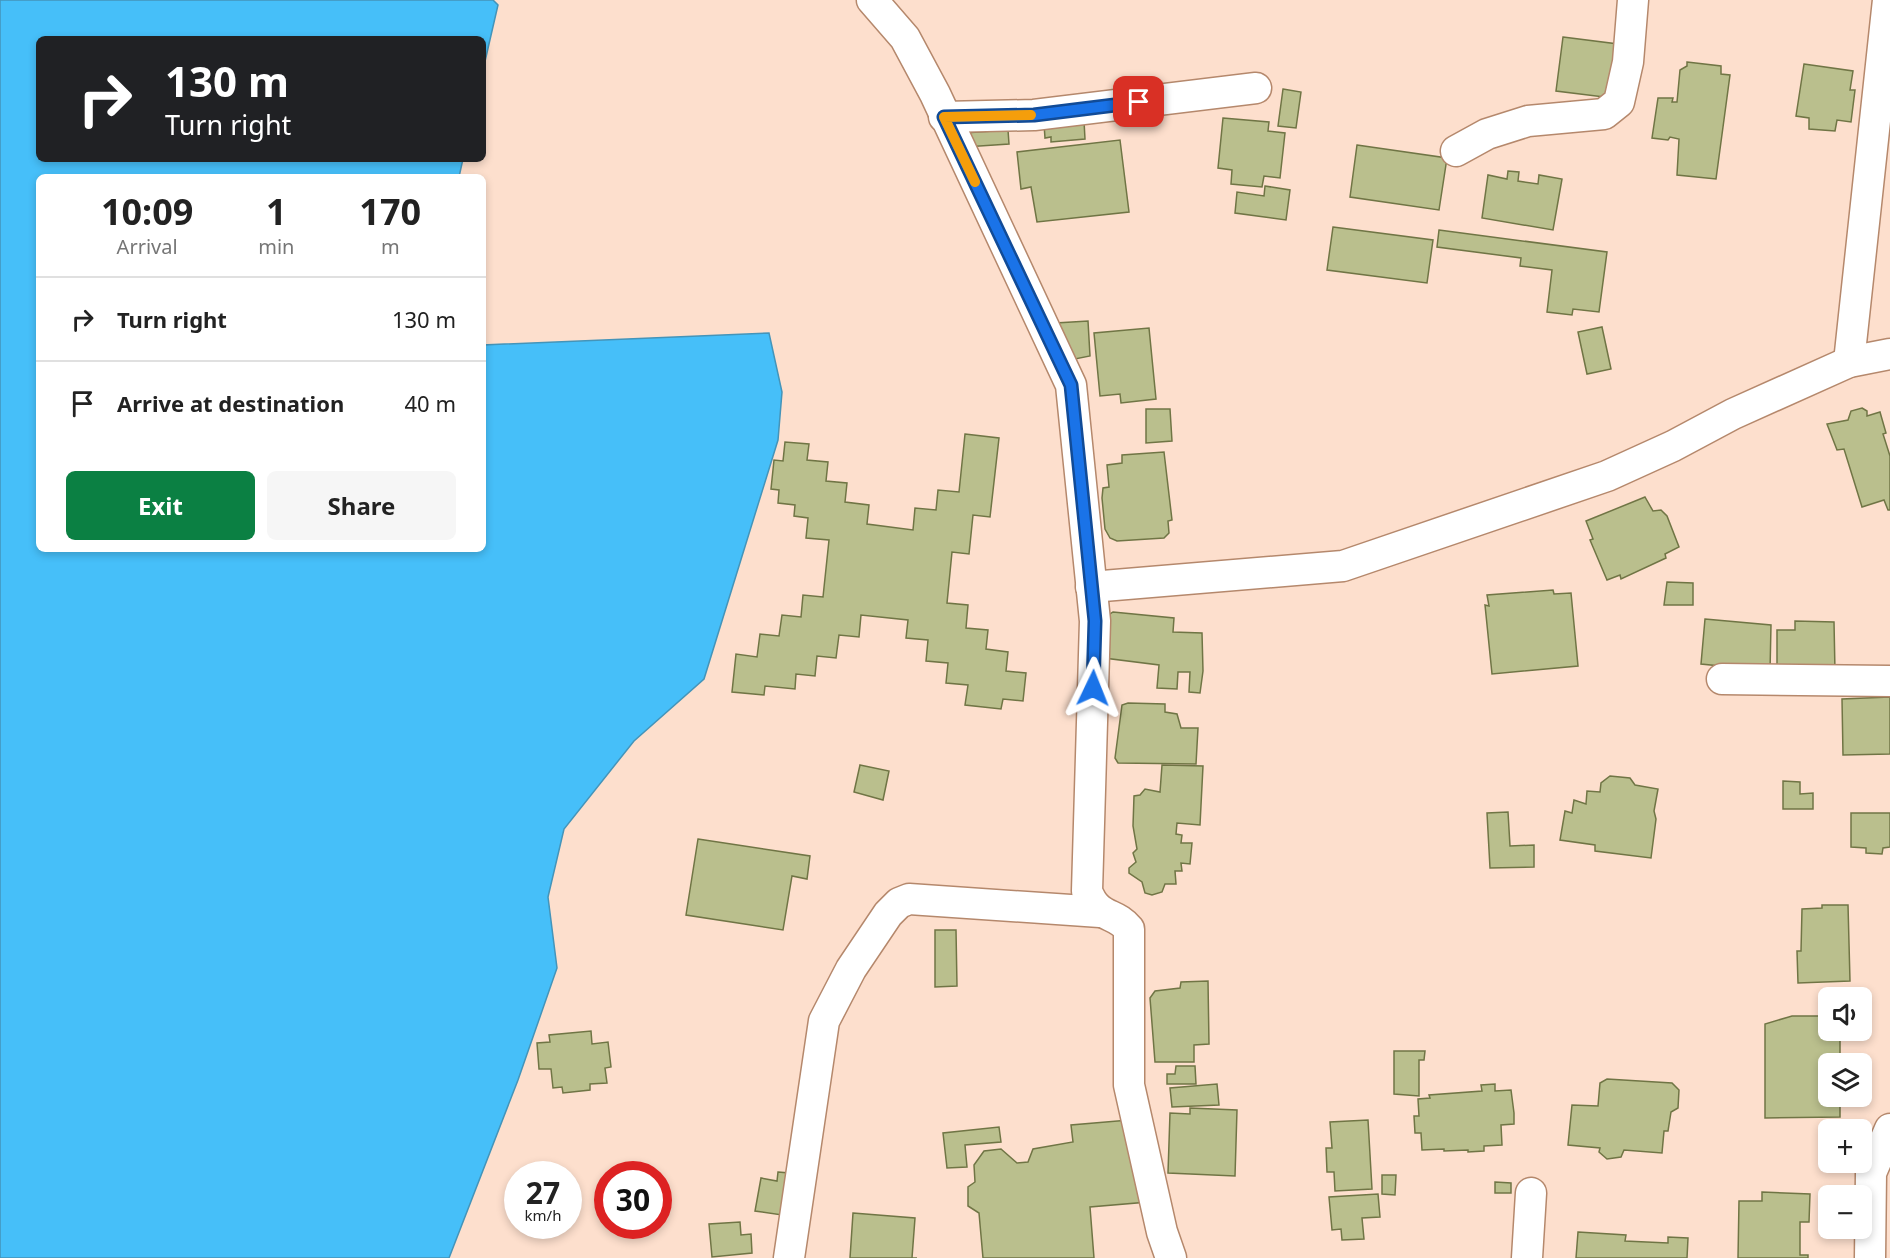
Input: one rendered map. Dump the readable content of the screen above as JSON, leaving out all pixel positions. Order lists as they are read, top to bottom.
{
  "page": {
    "turn": ["130 m", "Turn right"],
    "eta": [
      "10:09",
      "Arrival",
      "1",
      "min",
      "170",
      "m"
    ],
    "list": [
      {
        "name": "Turn right",
        "value": "130 m"
      },
      {
        "name": "Arrive at destination",
        "value": "40 m"
      }
    ],
    "buttons": ["Exit", "Share"],
    "map_buttons": ["+", "−"],
    "speed": "27 km/h",
    "limit": "30"
  }
}
